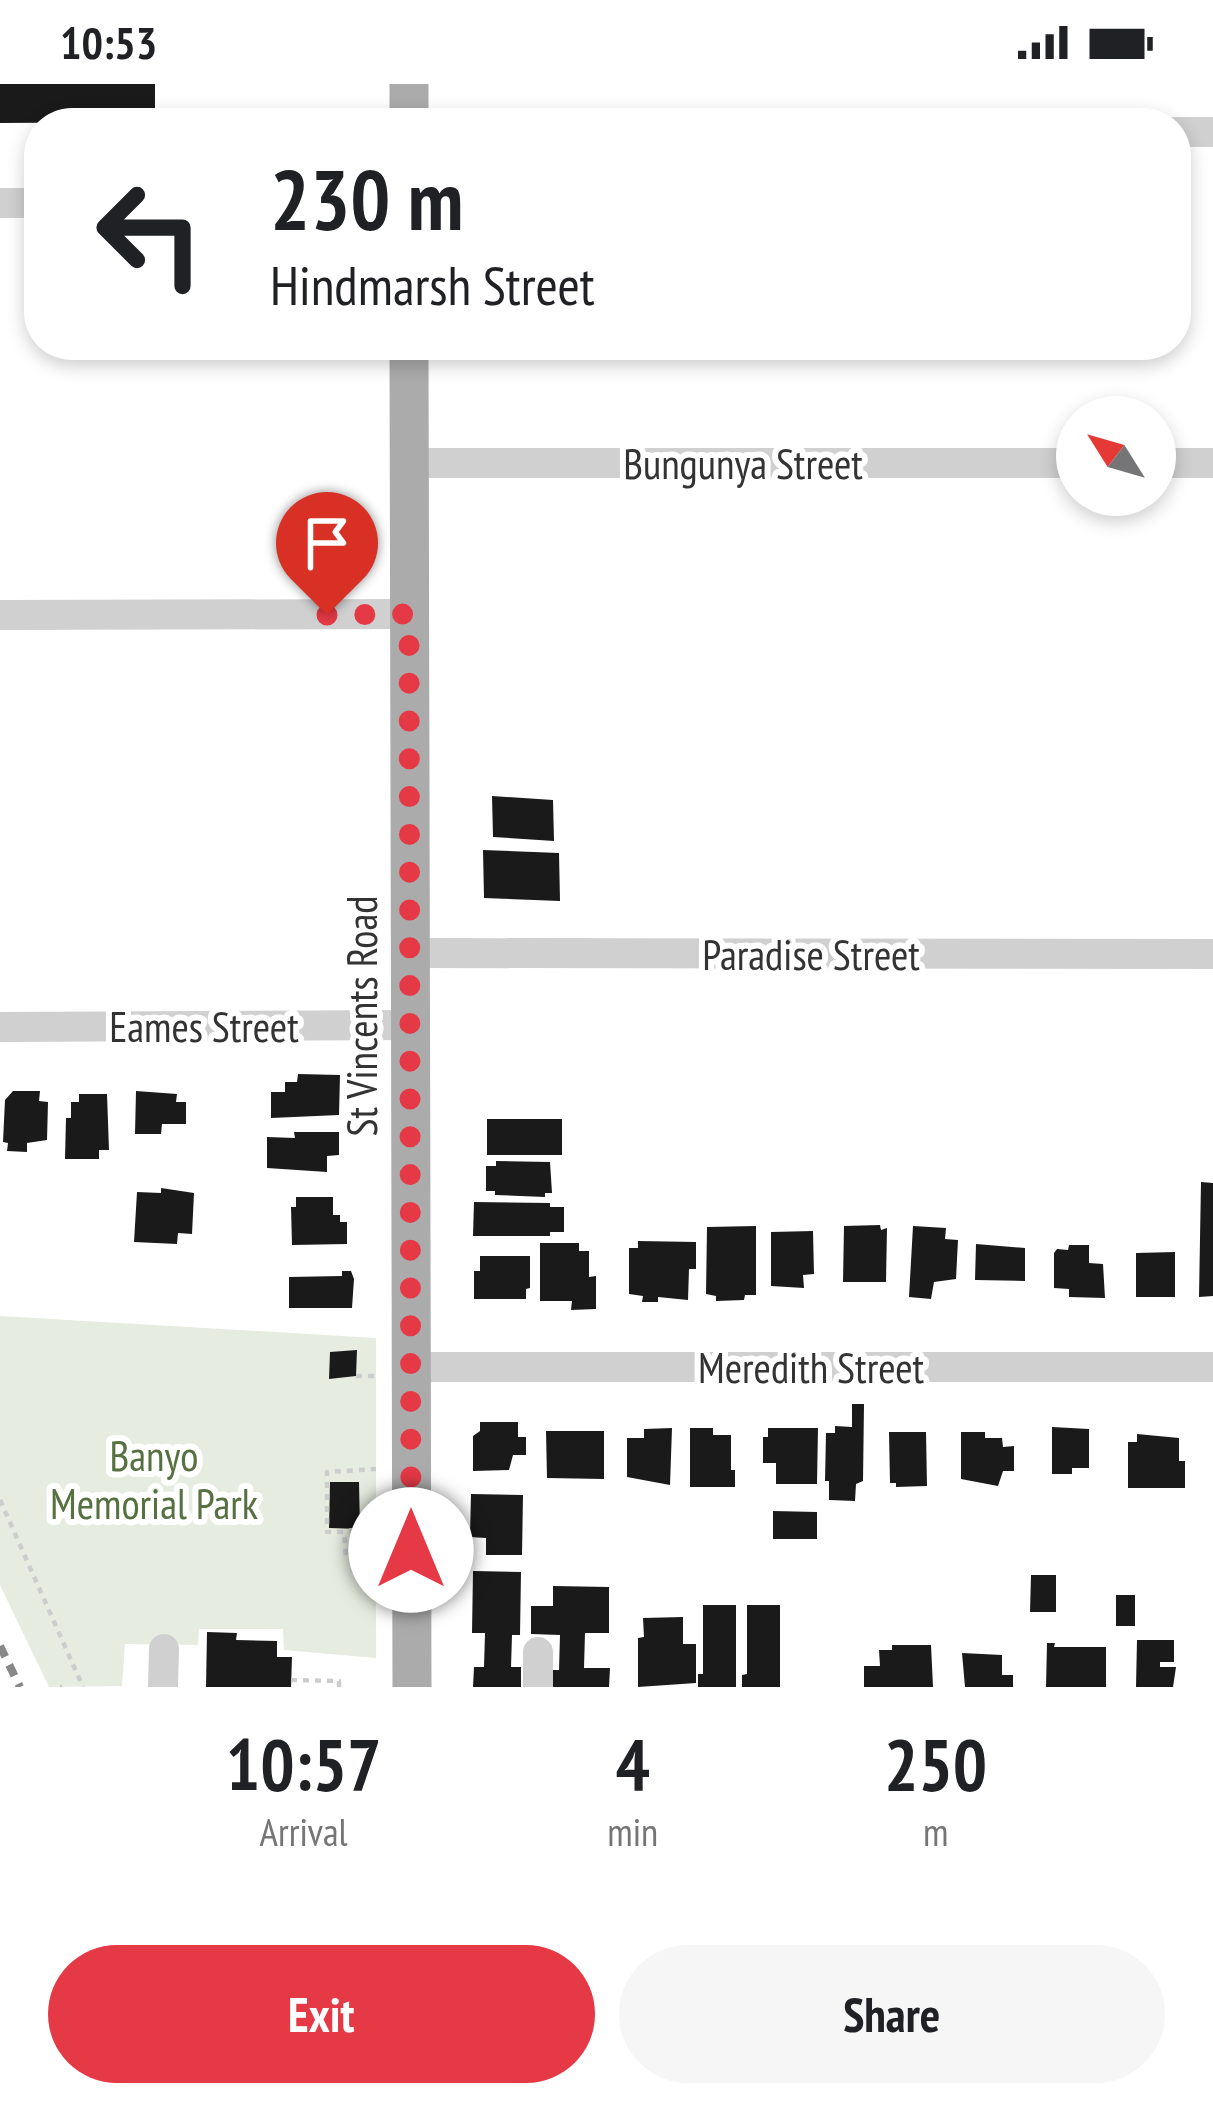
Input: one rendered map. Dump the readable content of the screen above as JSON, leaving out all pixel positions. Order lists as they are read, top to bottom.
{
  "streets": {
    "main road": ["St Vincents Road"],
    "street": [
      "Bungunya Street",
      "Paradise Street",
      "Eames Street",
      "Meredith Street"
    ]
  },
  "crossings": [
    ["Bungunya Street", "St Vincents Road"],
    ["Paradise Street", "St Vincents Road"],
    ["St Vincents Road", "Eames Street"],
    ["St Vincents Road", "Meredith Street"]
  ],
  "parks": ["Banyo Memorial Park"],
  "north": "top left",
  "page": {
    "status": "10:53",
    "turn": ["230 m", "Hindmarsh Street"],
    "eta": [
      "10:57",
      "Arrival",
      "4",
      "min",
      "250",
      "m"
    ],
    "buttons": ["Exit", "Share"]
  }
}
